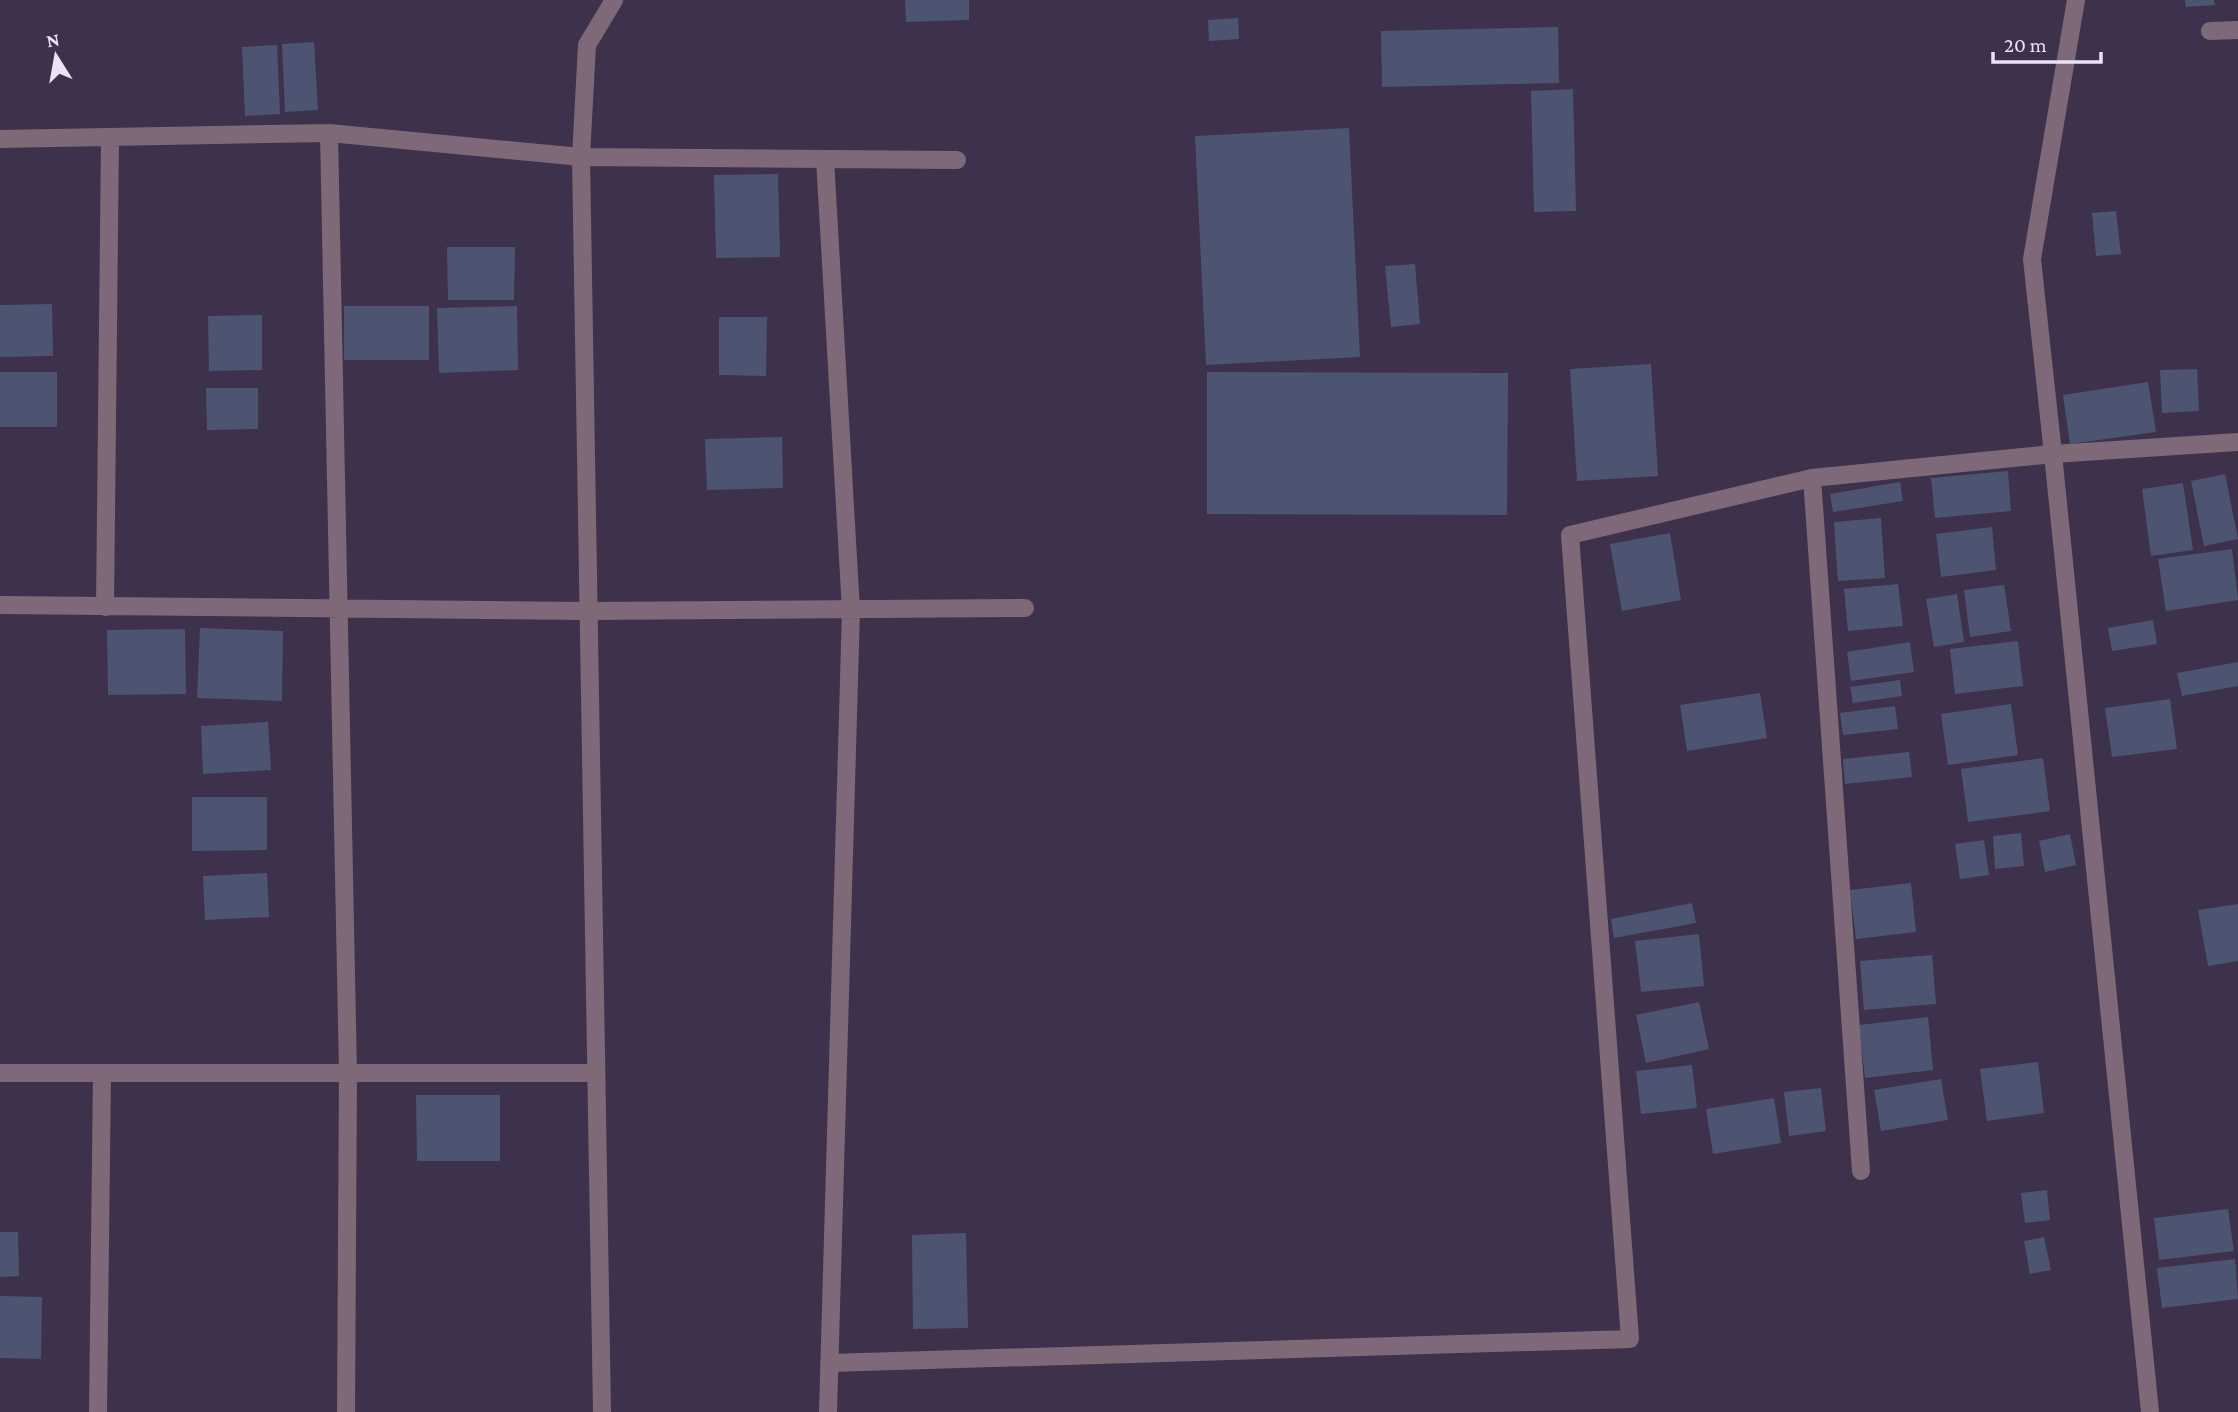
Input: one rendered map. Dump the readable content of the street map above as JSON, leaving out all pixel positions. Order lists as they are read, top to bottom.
{
  "scale_bar": "20 m",
  "north": "top"
}
